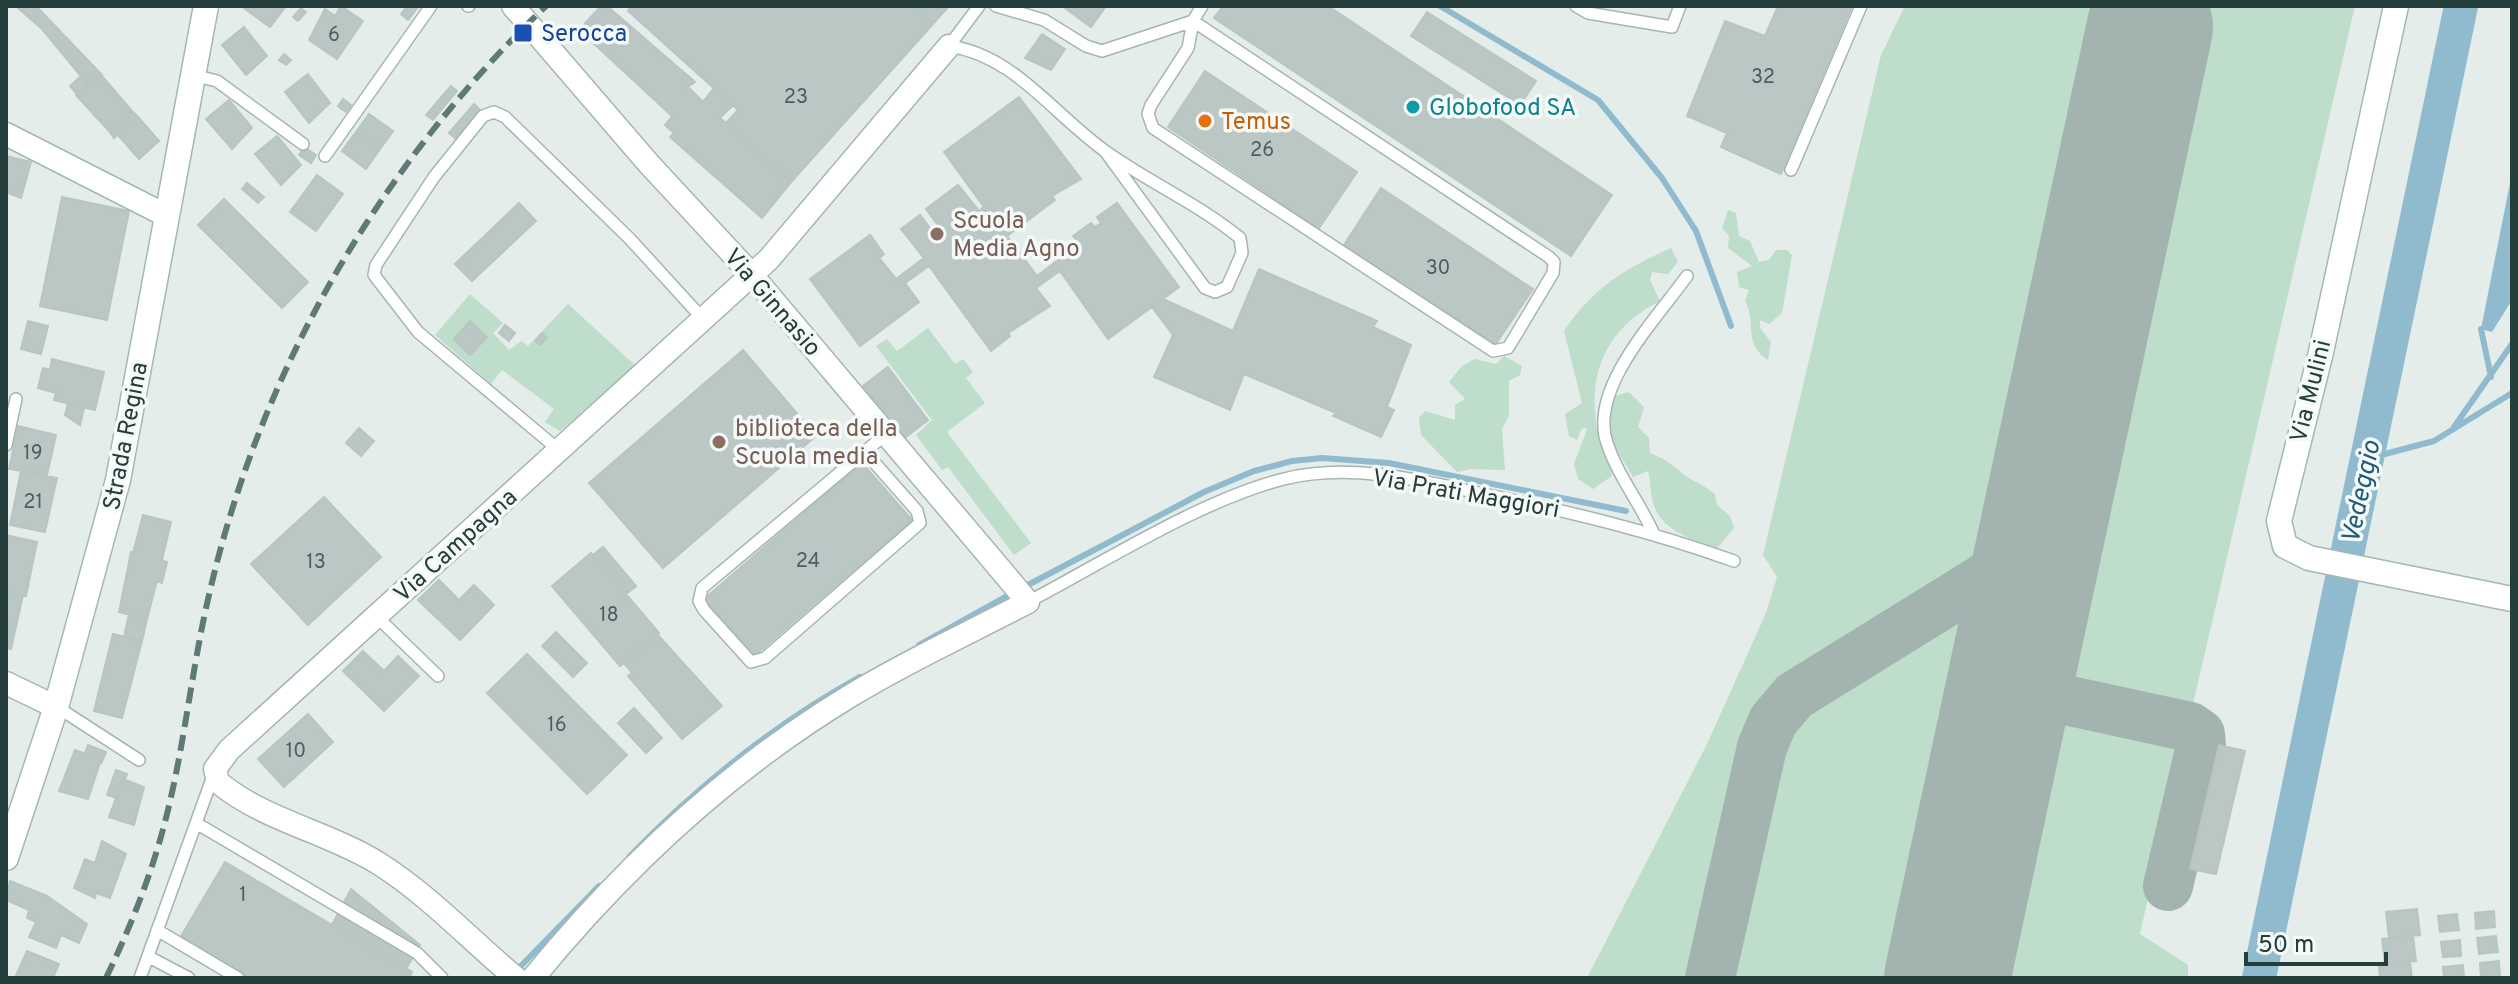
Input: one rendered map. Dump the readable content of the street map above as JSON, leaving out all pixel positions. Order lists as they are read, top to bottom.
{
  "streets": {
    "main road": ["Via Mulini", "Strada Regina"],
    "street": ["Via Ginnasio", "Via Campagna"],
    "lane": ["Via Prati Maggiori"]
  },
  "crossings": [
    ["Via Ginnasio", "Via Prati Maggiori"],
    ["Via Ginnasio", "Via Campagna"]
  ],
  "water": ["Vedeggio"],
  "places": {
    "transit": ["Serocca"],
    "other": [
      "Globofood SA",
      "Temus",
      "Scuola Media Agno",
      "biblioteca della Scuola media"
    ]
  },
  "house_numbers": [
    "6",
    "32",
    "23",
    "26",
    "30",
    "19",
    "21",
    "24",
    "13",
    "18",
    "16",
    "10",
    "1"
  ],
  "scale_bar": "50 m"
}
